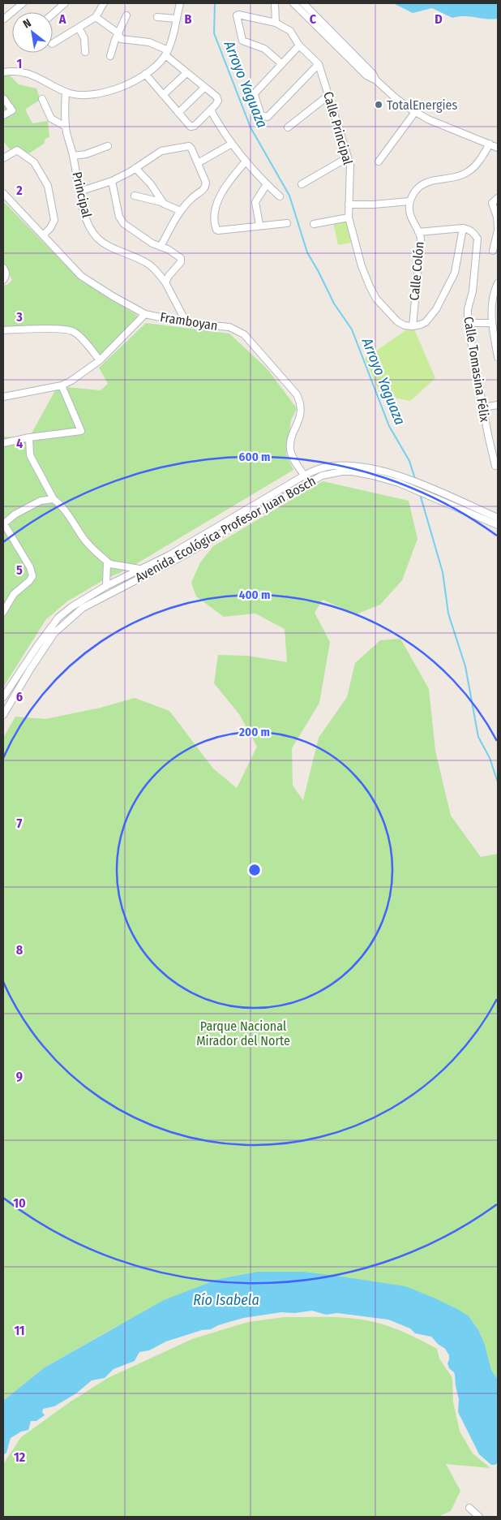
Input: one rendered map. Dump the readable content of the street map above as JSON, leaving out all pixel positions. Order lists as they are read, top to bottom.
{
  "streets": {
    "street": [
      "Calle Principal",
      "Principal",
      "Calle Colón",
      "Framboyan",
      "Calle Tomasina Félix",
      "Avenida Ecológica Profesor Juan Bosch"
    ]
  },
  "crossings": [
    ["Calle Principal", "Calle Colón"],
    ["Principal", "Framboyan"],
    ["Framboyan", "Avenida Ecológica Profesor Juan Bosch"]
  ],
  "water": ["Arroyo Yaguaza", "Río Isabela"],
  "parks": ["Parque Nacional Mirador del Norte"],
  "places": ["TotalEnergies"],
  "north": "top left",
  "grid": {
    "columns": [
      "A",
      "B",
      "C",
      "D"
    ],
    "rows": [
      "1",
      "2",
      "3",
      "4",
      "5",
      "6",
      "7",
      "8",
      "9",
      "10",
      "11",
      "12"
    ]
  },
  "rings": ["600 m", "400 m", "200 m"]
}
